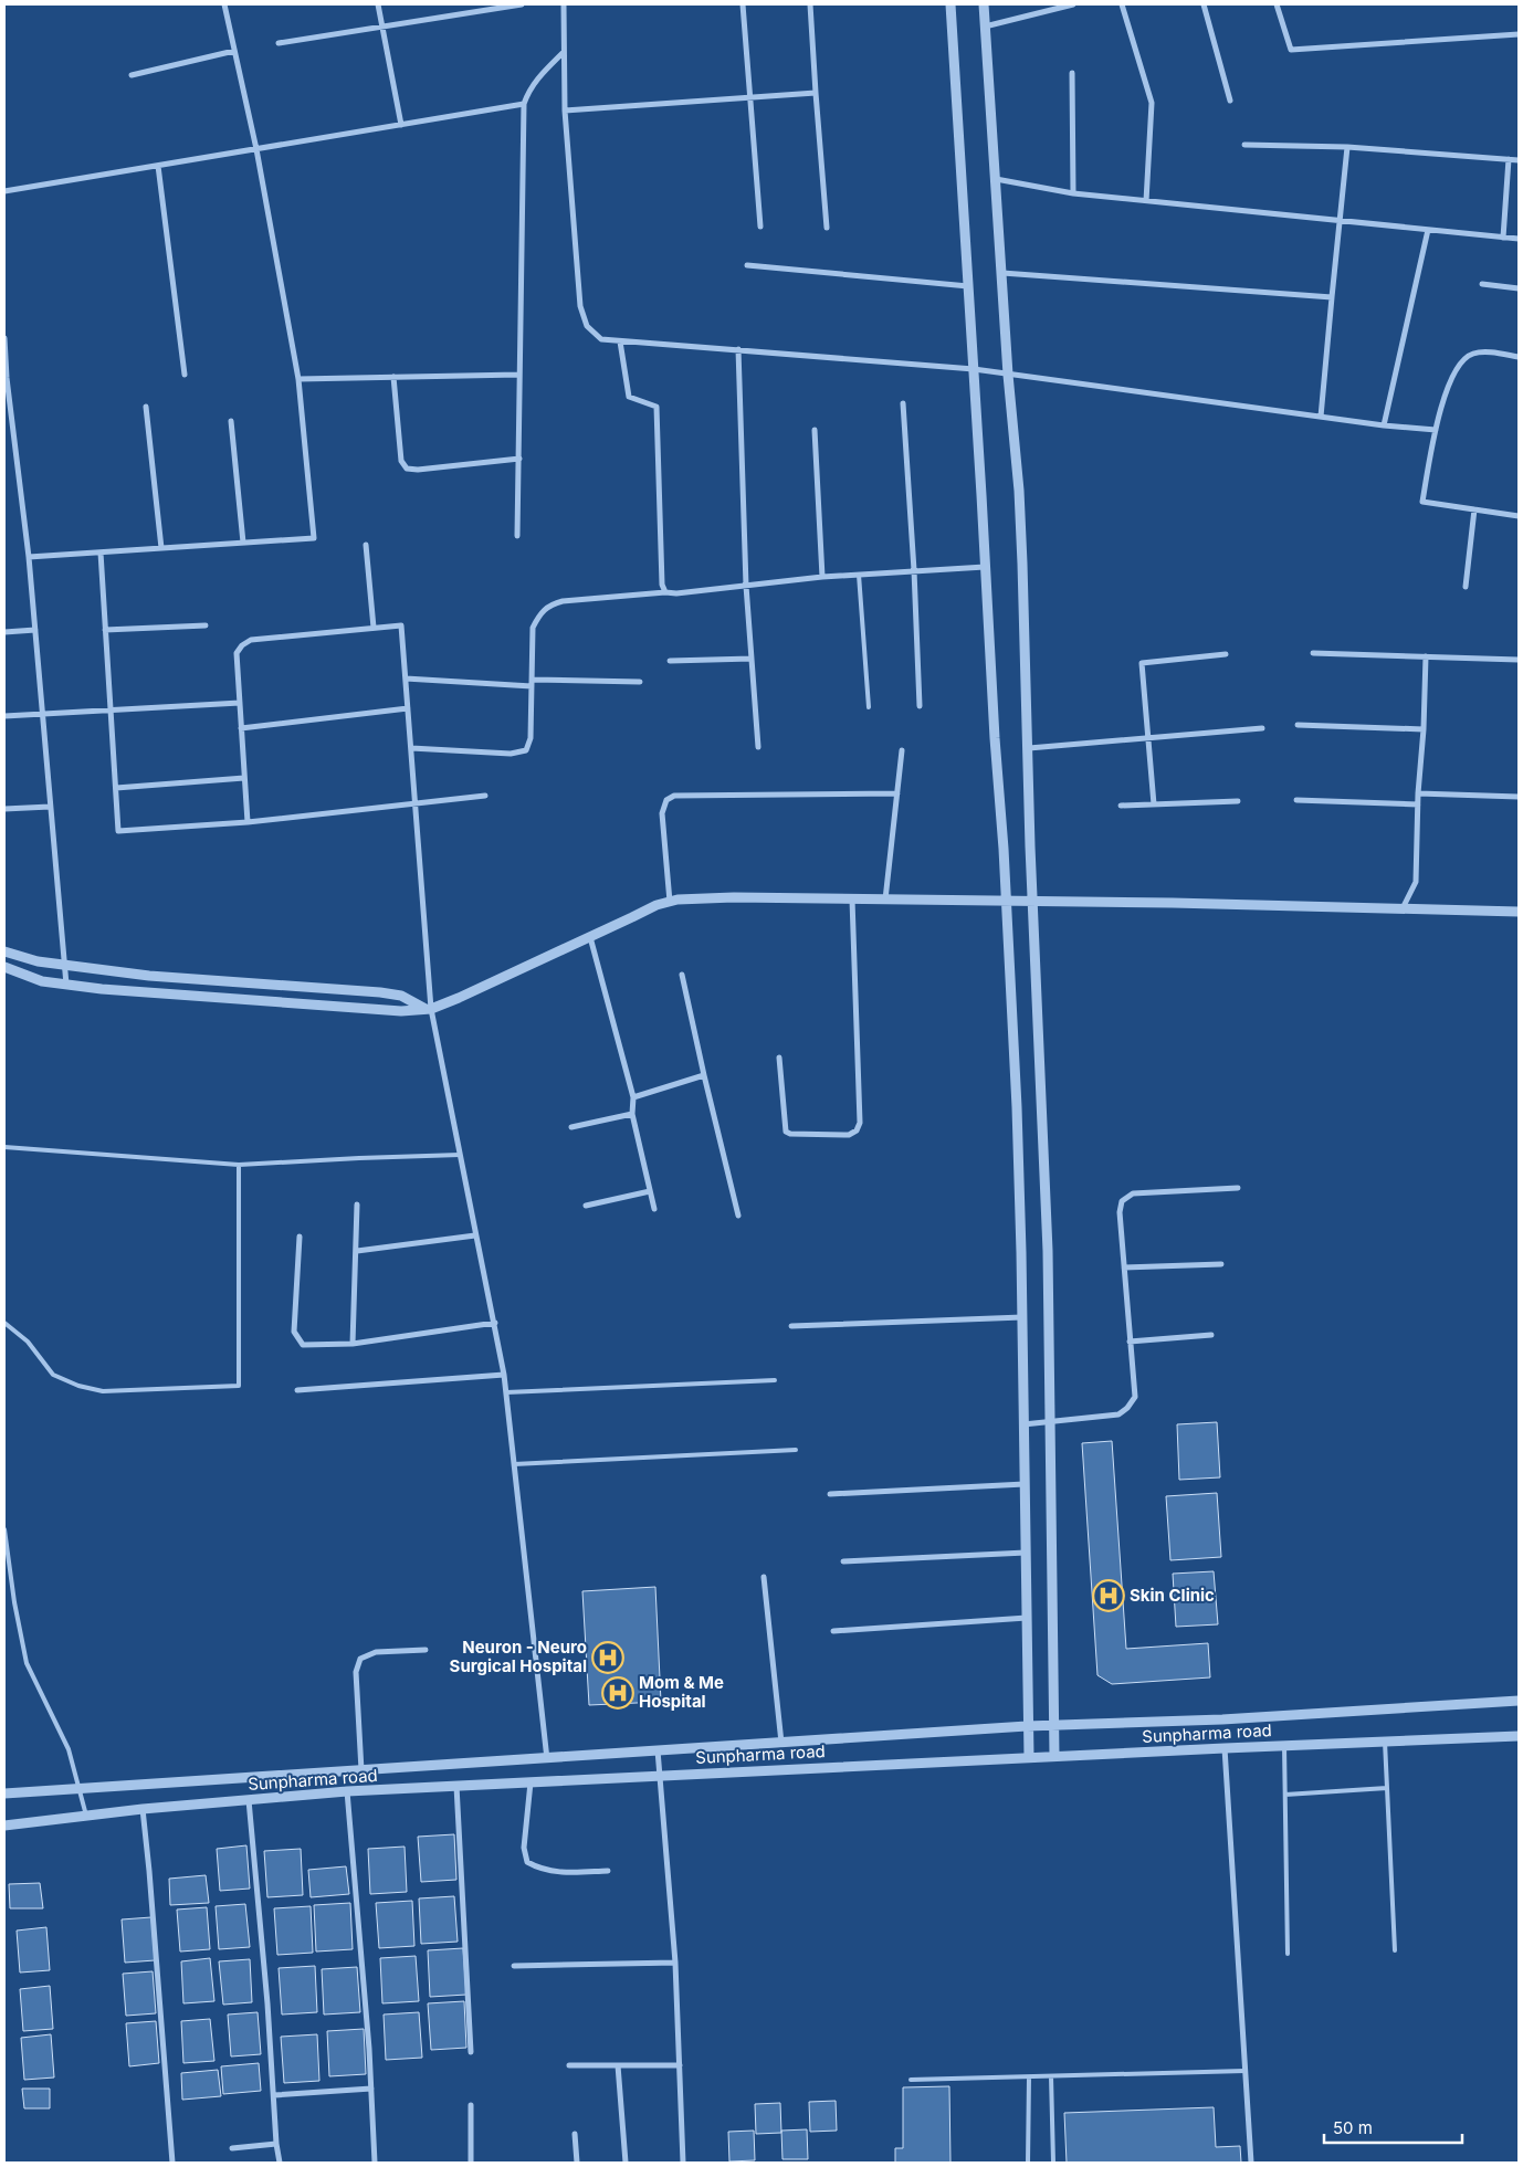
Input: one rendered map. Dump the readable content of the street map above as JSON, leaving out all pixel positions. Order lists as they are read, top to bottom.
{
  "streets": {
    "street": ["Sunpharma road"]
  },
  "places": {
    "hospital": ["Skin Clinic", "Neuron - Neuro Surgical Hospital", "Mom & Me Hospital"]
  },
  "scale_bar": "50 m"
}
